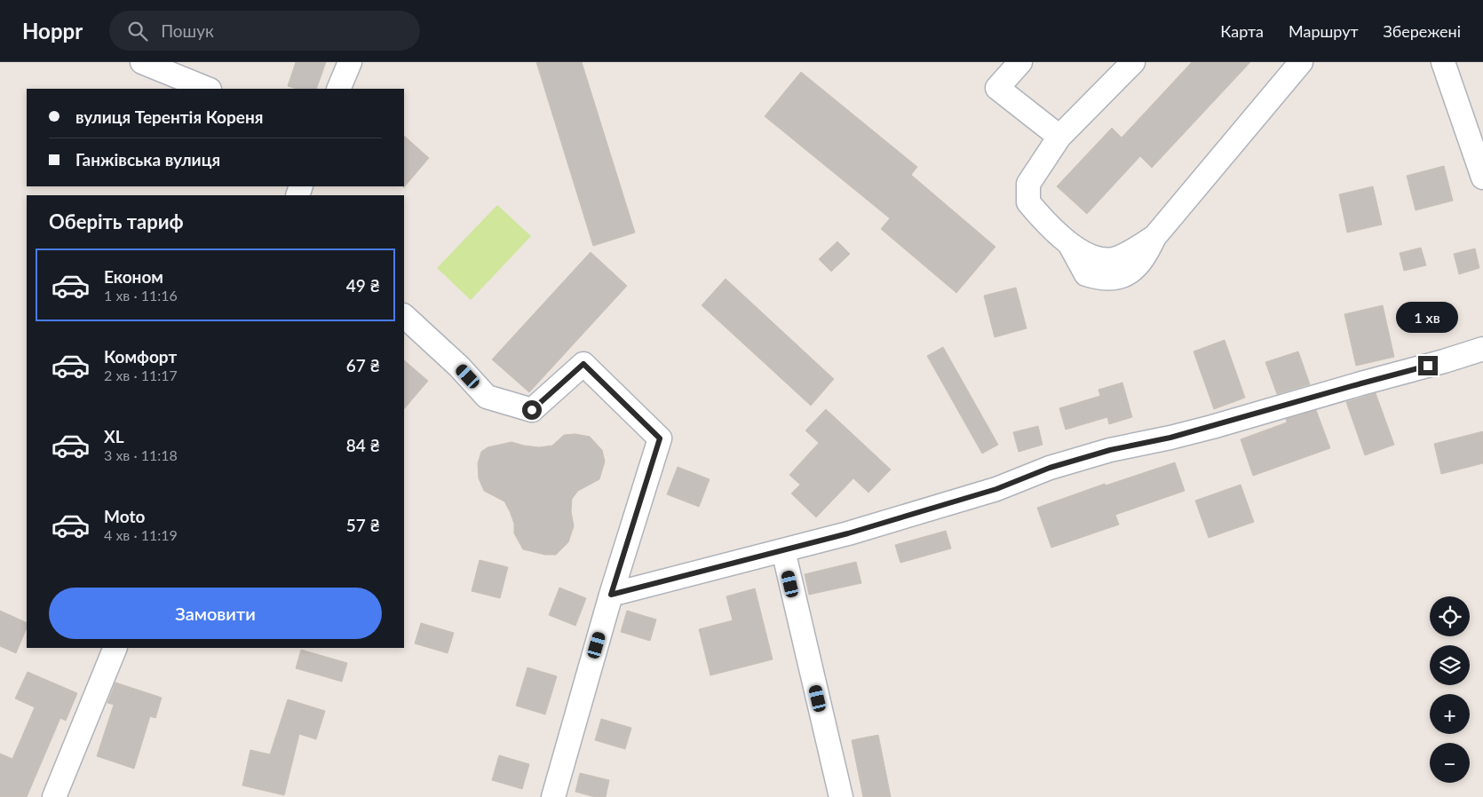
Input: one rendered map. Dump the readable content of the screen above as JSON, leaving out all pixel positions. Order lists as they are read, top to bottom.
{
  "page": {
    "header": "Hoppr",
    "search": "Пошук",
    "nav": ["Карта", "Маршрут", "Збережені"],
    "banner": ["вулиця Терентія Кореня", "Ганжівська вулиця"],
    "heading": "Оберіть тариф",
    "list": [
      {
        "name": "Економ",
        "note": "1 хв · 11:16",
        "value": "49 ₴"
      },
      {
        "name": "Комфорт",
        "note": "2 хв · 11:17",
        "value": "67 ₴"
      },
      {
        "name": "XL",
        "note": "3 хв · 11:18",
        "value": "84 ₴"
      },
      {
        "name": "Moto",
        "note": "4 хв · 11:19",
        "value": "57 ₴"
      }
    ],
    "bubble": "1 хв",
    "buttons": "Замовити",
    "map_buttons": ["+", "−"]
  }
}
